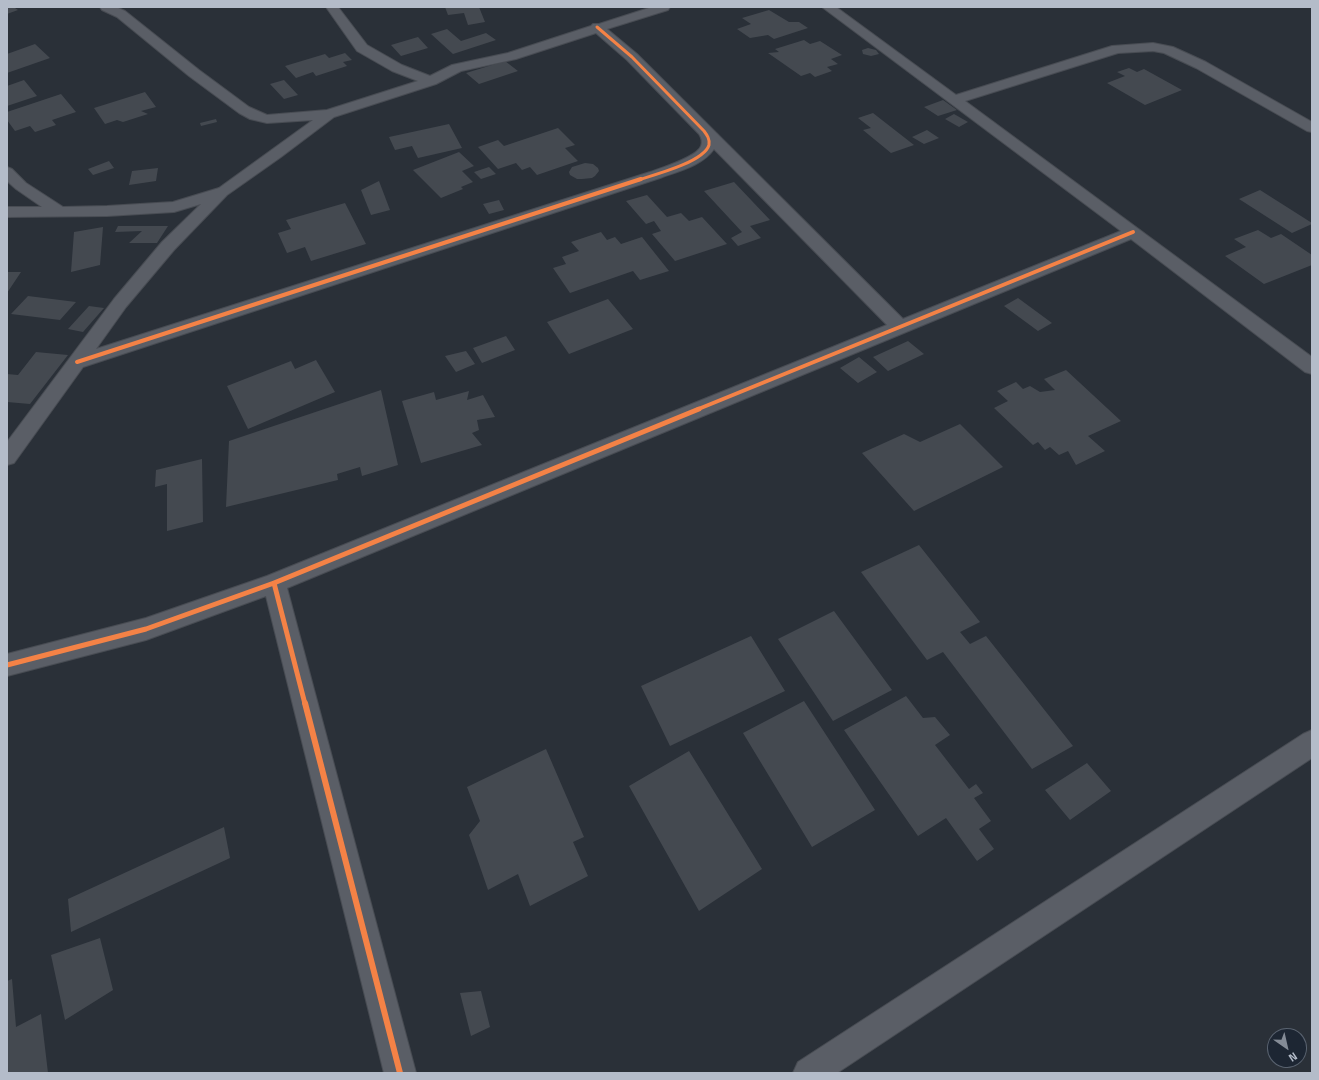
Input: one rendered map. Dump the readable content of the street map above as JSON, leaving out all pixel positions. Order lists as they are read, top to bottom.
{
  "north": "bottom right"
}
